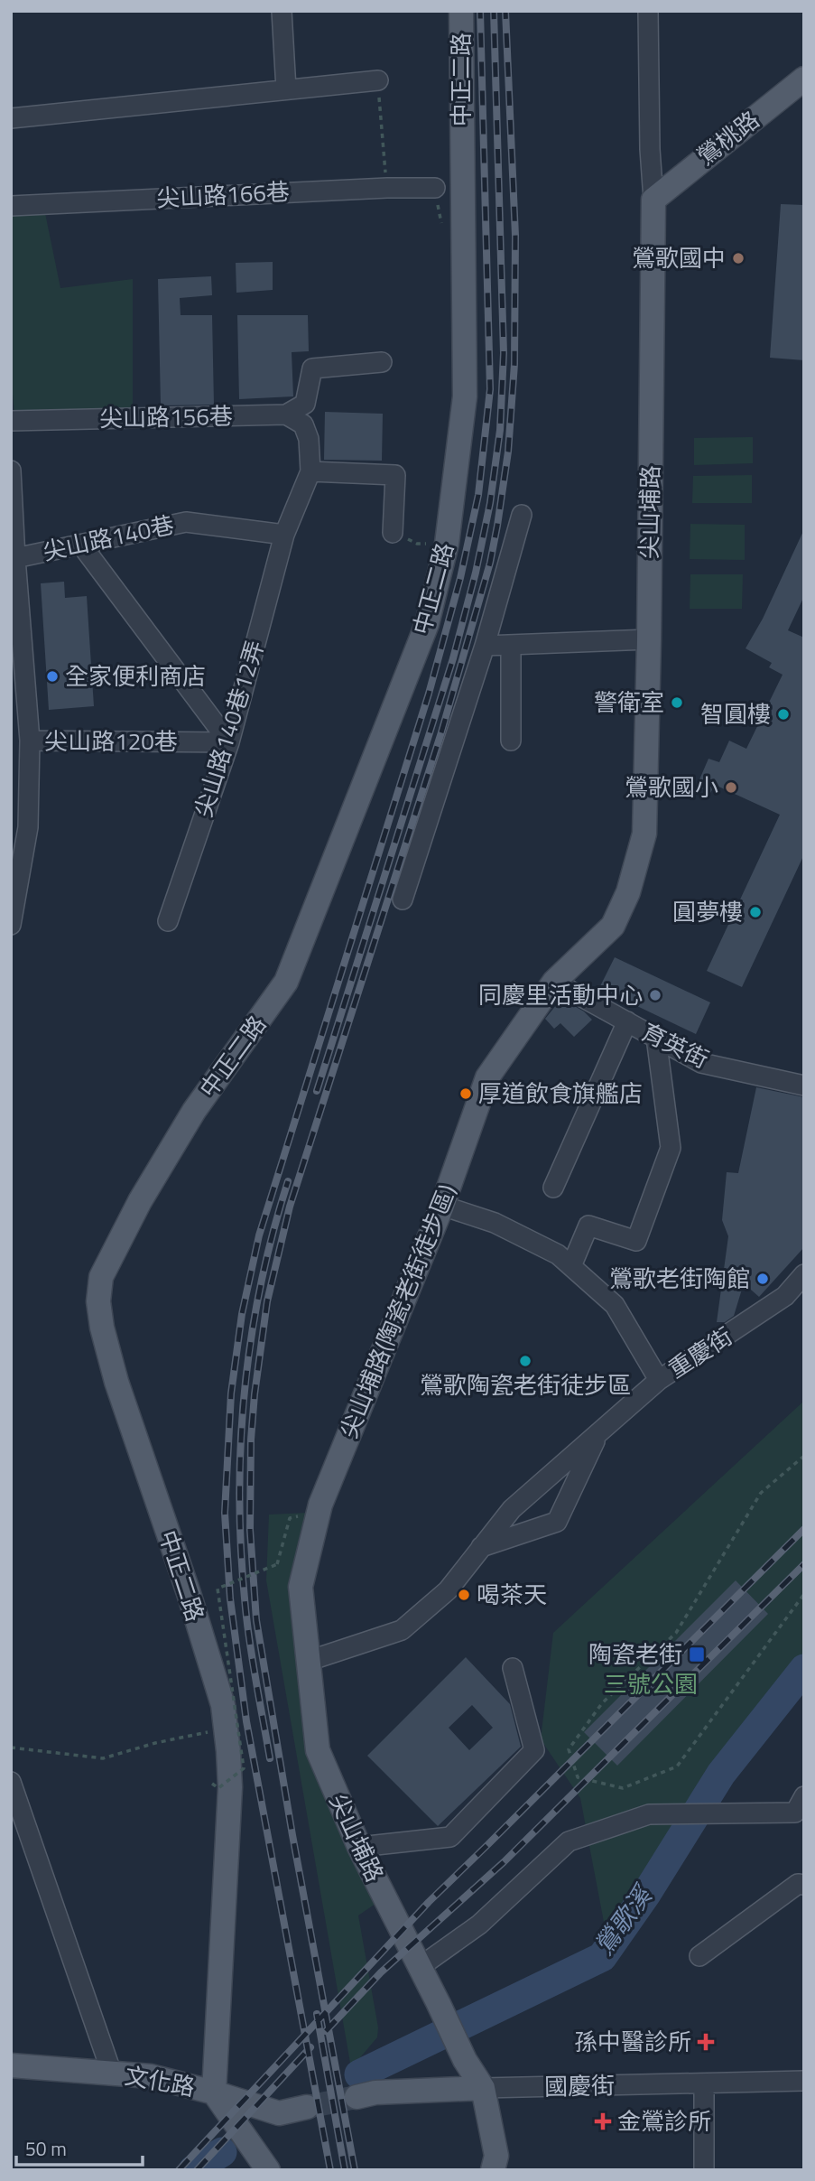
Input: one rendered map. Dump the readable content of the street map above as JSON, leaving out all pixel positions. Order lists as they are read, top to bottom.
{
  "streets": {
    "main road": [
      "中正二路",
      "鶯桃路",
      "尖山埔路",
      "尖山埔路(陶瓷老街徒步區)",
      "文化路",
      "國慶街"
    ],
    "street": [
      "尖山路166巷",
      "尖山路156巷",
      "尖山路140巷",
      "尖山路140巷12弄",
      "尖山路120巷",
      "育英街",
      "重慶街"
    ]
  },
  "crossings": [
    ["中正二路", "文化路"],
    ["鶯桃路", "尖山埔路"],
    ["尖山埔路", "育英街"],
    ["尖山埔路", "尖山埔路(陶瓷老街徒步區)"],
    ["尖山埔路", "重慶街"],
    ["尖山埔路", "國慶街"],
    ["尖山路140巷", "尖山路140巷12弄"],
    ["尖山路140巷12弄", "尖山路120巷"],
    ["育英街", "尖山埔路(陶瓷老街徒步區)"],
    ["尖山埔路(陶瓷老街徒步區)", "重慶街"]
  ],
  "water": ["鶯歌溪"],
  "parks": ["三號公園"],
  "places": {
    "other": [
      "鶯歌國中",
      "全家便利商店",
      "警衛室",
      "智圓樓",
      "鶯歌國小",
      "圓夢樓",
      "同慶里活動中心",
      "厚道飲食旗艦店",
      "鶯歌老街陶館",
      "鶯歌陶瓷老街徒步區",
      "喝茶天"
    ],
    "transit": ["陶瓷老街"],
    "health": ["孫中醫診所", "金鶯診所"]
  },
  "scale_bar": "50 m"
}
